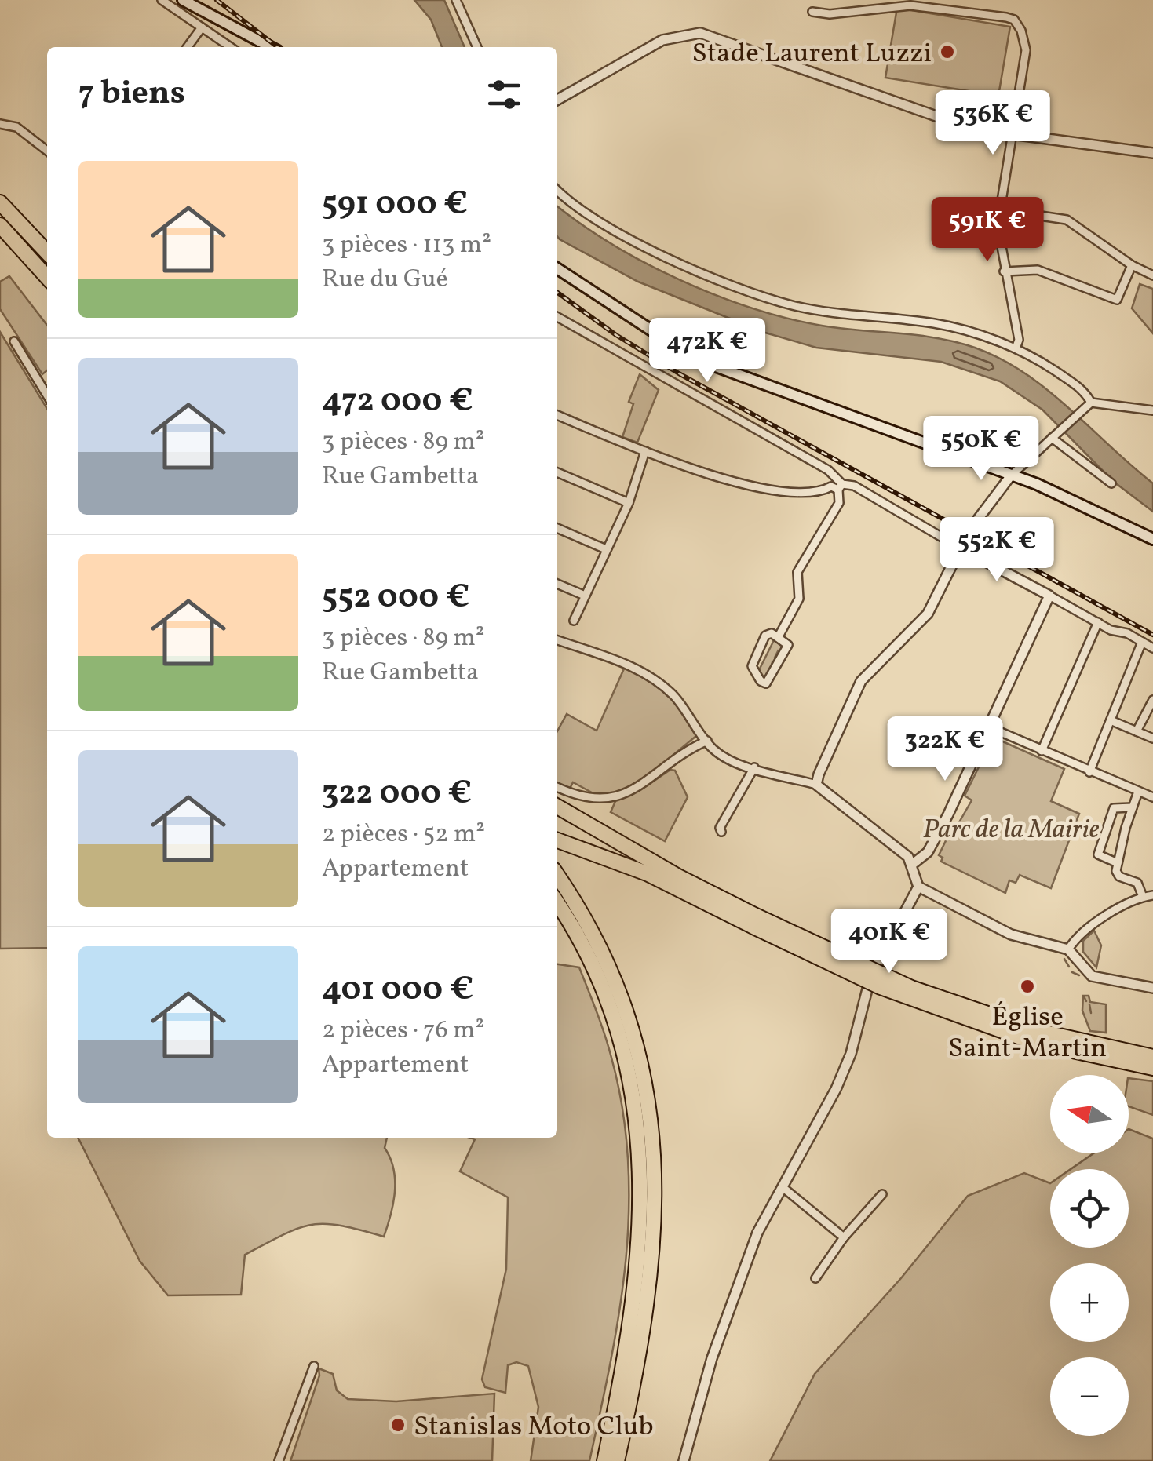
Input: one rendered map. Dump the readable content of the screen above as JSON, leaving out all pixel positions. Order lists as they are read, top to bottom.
{
  "parks": ["Parc de la Mairie"],
  "places": ["Stade Laurent Luzzi", "Église Saint-Martin", "Stanislas Moto Club"],
  "north": "left",
  "page": {
    "heading": "7 biens",
    "price": [
      "536K €",
      "591K €",
      "472K €",
      "550K €",
      "552K €",
      "322K €",
      "401K €"
    ],
    "list": [
      {
        "name": "591 000 €",
        "note": "3 pièces · 113 m² · Rue du Gué"
      },
      {
        "name": "472 000 €",
        "note": "3 pièces · 89 m² · Rue Gambetta"
      },
      {
        "name": "552 000 €",
        "note": "3 pièces · 89 m² · Rue Gambetta"
      },
      {
        "name": "322 000 €",
        "note": "2 pièces · 52 m² · Appartement"
      },
      {
        "name": "401 000 €",
        "note": "2 pièces · 76 m² · Appartement"
      }
    ],
    "map_buttons": ["+", "−"]
  }
}
